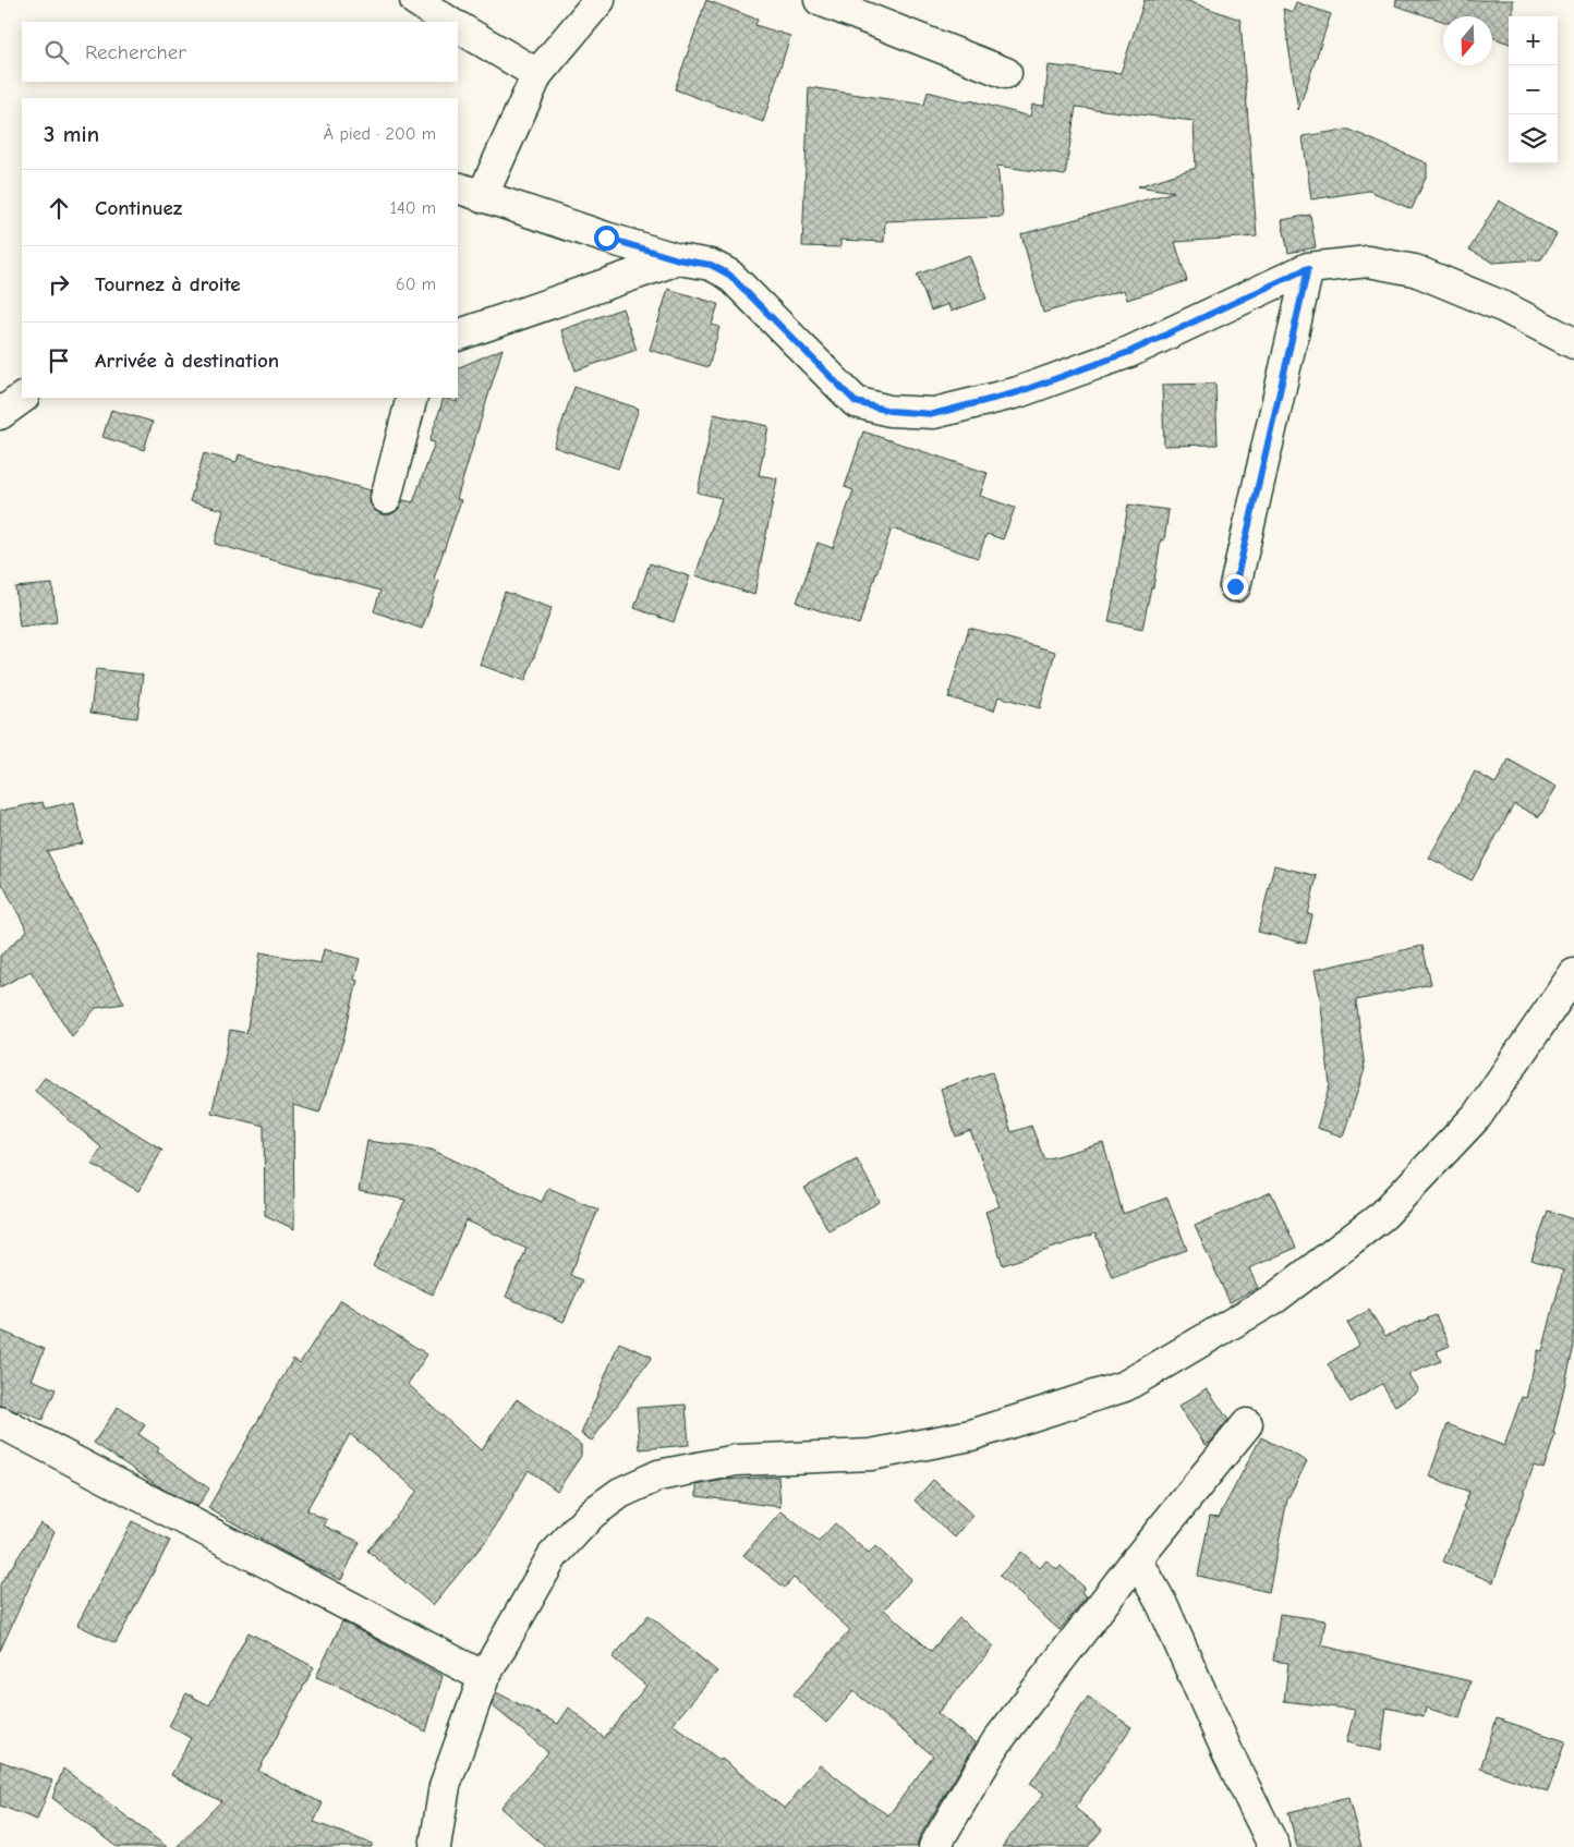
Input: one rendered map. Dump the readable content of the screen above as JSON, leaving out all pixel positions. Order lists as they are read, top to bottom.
{
  "north": "bottom",
  "page": {
    "map_buttons": ["+", "−"],
    "search": "Rechercher",
    "heading": ["3 min", "À pied · 200 m"],
    "list": [
      ["Continuez", "140 m"],
      ["Tournez à droite", "60 m"],
      "Arrivée à destination"
    ]
  }
}
